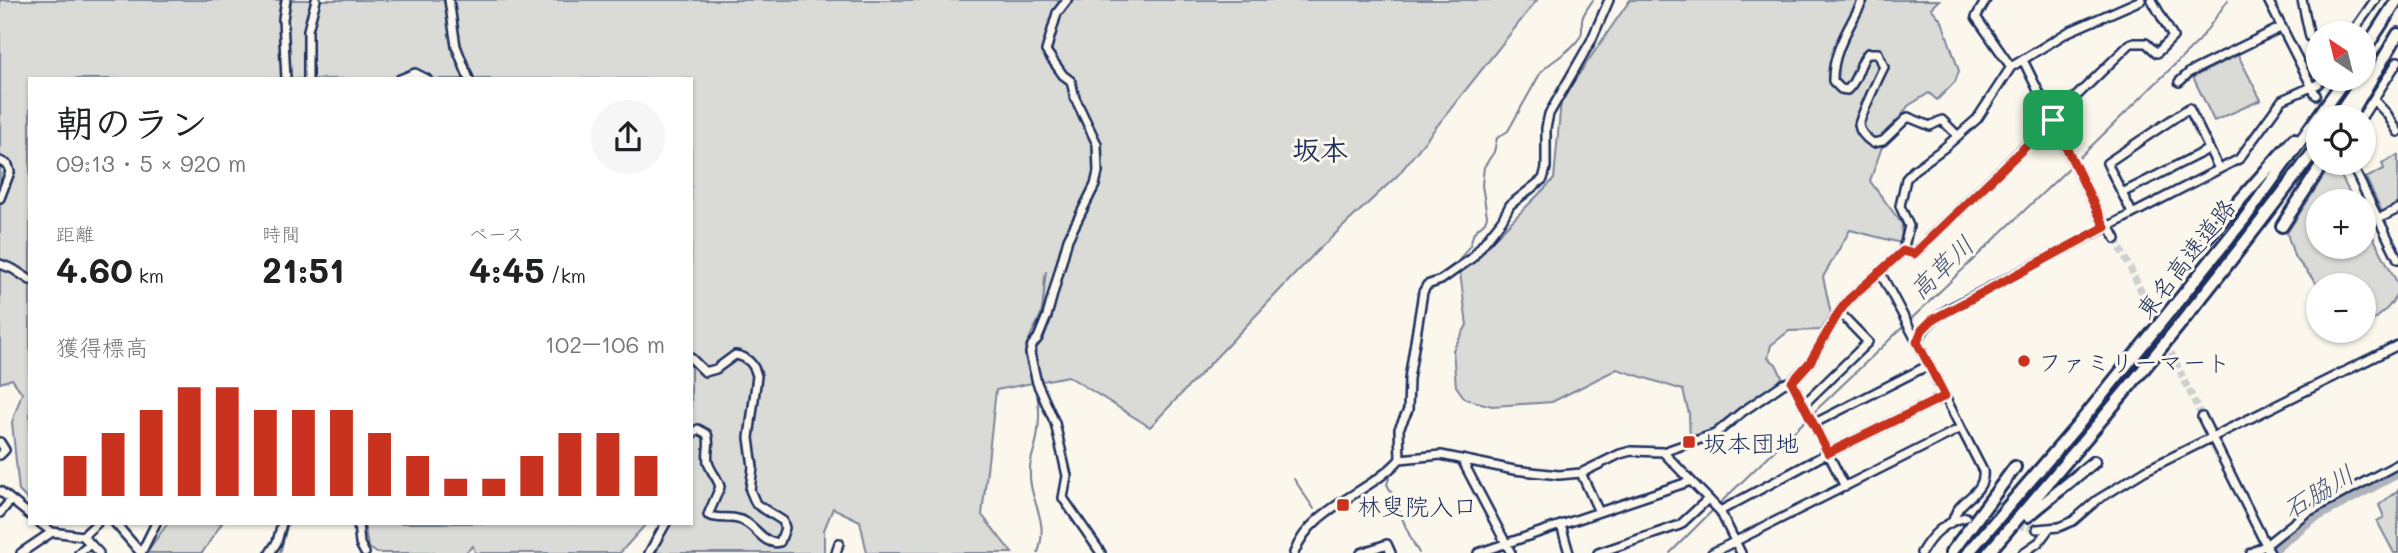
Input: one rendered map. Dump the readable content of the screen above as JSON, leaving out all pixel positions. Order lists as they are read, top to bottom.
{
  "streets": {
    "highway": ["東名高速道路"]
  },
  "districts": ["坂本"],
  "water": ["高草川", "石脇川"],
  "places": {
    "other": ["ファミリーマート"],
    "transit": ["坂本団地", "林叟院入口"]
  },
  "north": "top left",
  "page": {
    "map_buttons": ["+", "−"],
    "heading": ["朝のラン", "09:13 · 5 × 920 m"],
    "stats": [
      ["距離", "4.60 km"],
      ["時間", "21:51"],
      ["ペース", "4:45 /km"]
    ],
    "chart": ["獲得標高", "102–106 m"]
  }
}
